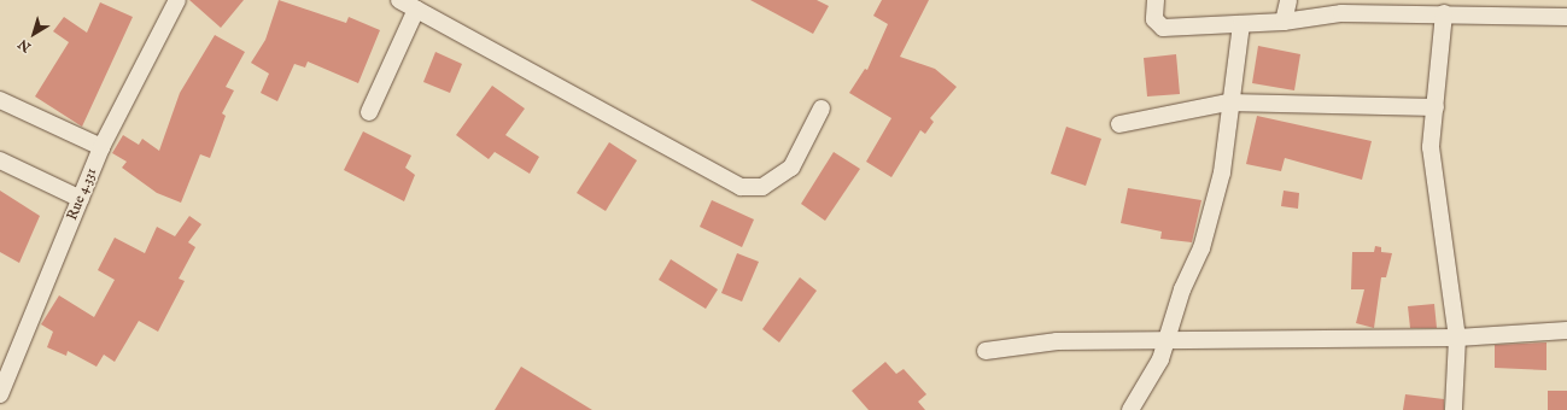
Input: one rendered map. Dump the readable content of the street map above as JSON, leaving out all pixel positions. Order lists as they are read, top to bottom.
{
  "streets": {
    "street": ["Rue 4.331"]
  },
  "north": "bottom left"
}
